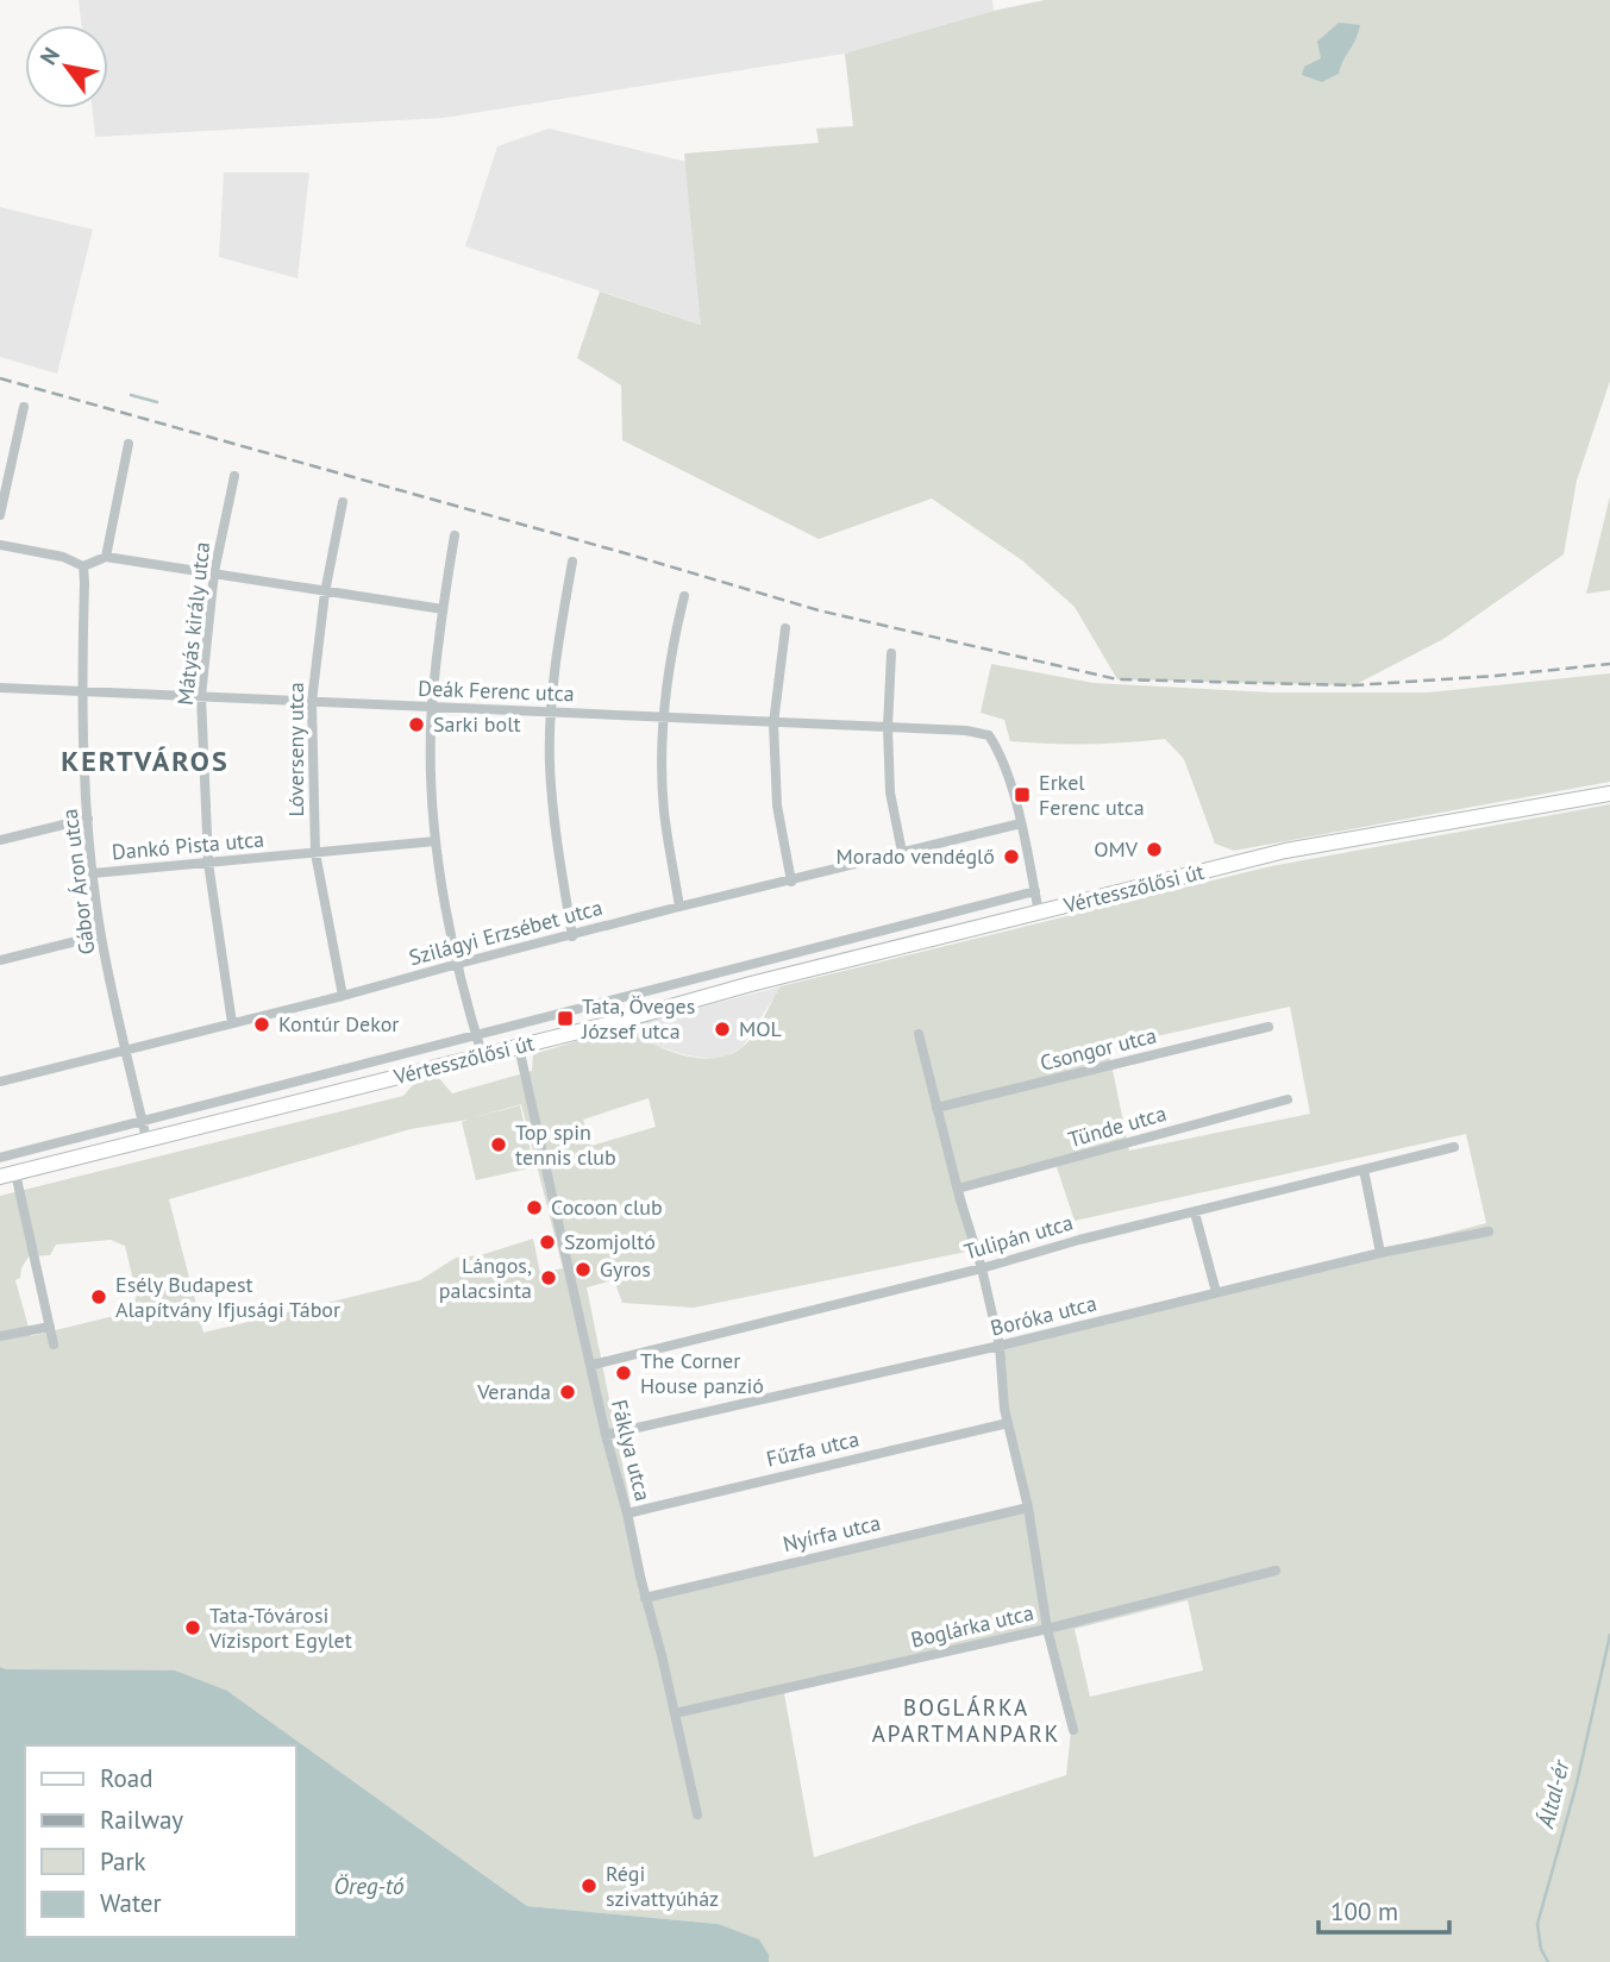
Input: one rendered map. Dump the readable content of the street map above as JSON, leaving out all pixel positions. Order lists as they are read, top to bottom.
{
  "streets": {
    "main road": ["Vértesszőlősi út"],
    "street": [
      "Mátyás király utca",
      "Deák Ferenc utca",
      "Lóverseny utca",
      "Dankó Pista utca",
      "Gábor Áron utca",
      "Szilágyi Erzsébet utca",
      "Csongor utca",
      "Tünde utca",
      "Tulipán utca",
      "Boróka utca",
      "Fűzfa utca",
      "Fáklya utca",
      "Nyírfa utca",
      "Boglárka utca"
    ]
  },
  "crossings": [
    ["Mátyás király utca", "Deák Ferenc utca"],
    ["Mátyás király utca", "Dankó Pista utca"],
    ["Mátyás király utca", "Szilágyi Erzsébet utca"],
    ["Deák Ferenc utca", "Lóverseny utca"],
    ["Deák Ferenc utca", "Gábor Áron utca"],
    ["Deák Ferenc utca", "Szilágyi Erzsébet utca"],
    ["Lóverseny utca", "Dankó Pista utca"],
    ["Lóverseny utca", "Szilágyi Erzsébet utca"],
    ["Dankó Pista utca", "Gábor Áron utca"],
    ["Gábor Áron utca", "Vértesszőlősi út"],
    ["Gábor Áron utca", "Szilágyi Erzsébet utca"],
    ["Vértesszőlősi út", "Fáklya utca"],
    ["Tulipán utca", "Fáklya utca"],
    ["Boróka utca", "Fáklya utca"],
    ["Fűzfa utca", "Fáklya utca"],
    ["Fáklya utca", "Nyírfa utca"],
    ["Fáklya utca", "Boglárka utca"]
  ],
  "districts": ["KERTVÁROS", "BOGLÁRKA APARTMANPARK"],
  "water": ["Által-ér", "Öreg-tó"],
  "places": {
    "other": [
      "Sarki bolt",
      "OMV",
      "Morado vendéglő",
      "Kontúr Dekor",
      "MOL",
      "Top spin tennis club",
      "Cocoon club",
      "Szomjoltó",
      "Gyros",
      "Lángos, palacsinta",
      "Esély Budapest Alapítvány Ifjusági Tábor",
      "The Corner House panzió",
      "Veranda",
      "Tata-Tóvárosi Vízisport Egylet",
      "Régi szivattyúház"
    ],
    "transit": ["Erkel Ferenc utca", "Tata, Öveges József utca"]
  },
  "legend": [
    "Road",
    "Railway",
    "Park",
    "Water"
  ],
  "scale_bar": "100 m",
  "north": "top left"
}
